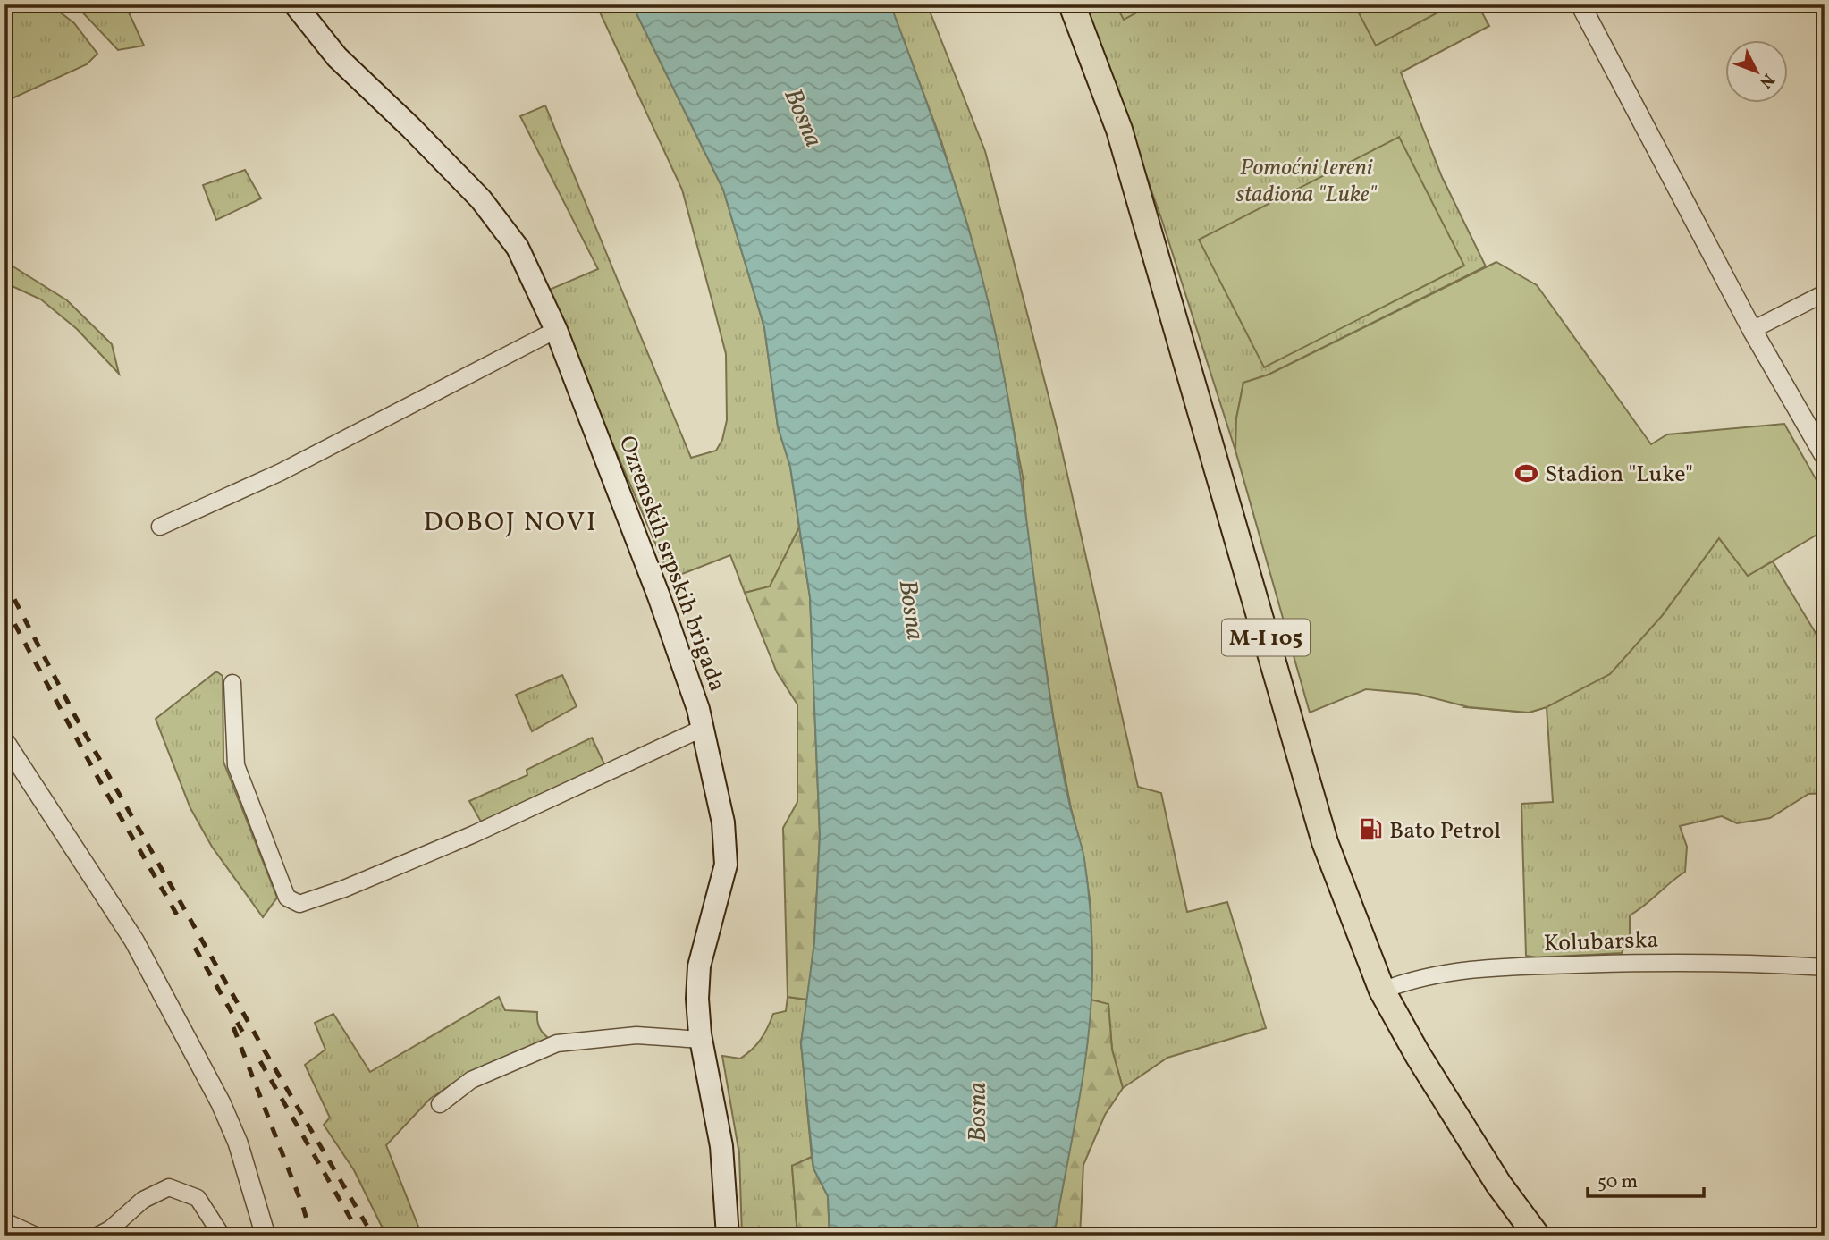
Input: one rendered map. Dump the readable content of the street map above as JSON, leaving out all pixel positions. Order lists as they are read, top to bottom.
{
  "streets": {
    "main road": ["Ozrenskih srpskih brigada", "M-I 105"],
    "street": ["Kolubarska"]
  },
  "crossings": [
    ["M-I 105", "Kolubarska"]
  ],
  "districts": ["DOBOJ NOVI"],
  "water": ["Bosna"],
  "parks": ["Pomoćni tereni stadiona \"Luke\""],
  "places": {
    "sports": ["Stadion \"Luke\""],
    "fuel station": ["Bato Petrol"]
  },
  "scale_bar": "50 m",
  "north": "bottom right"
}
